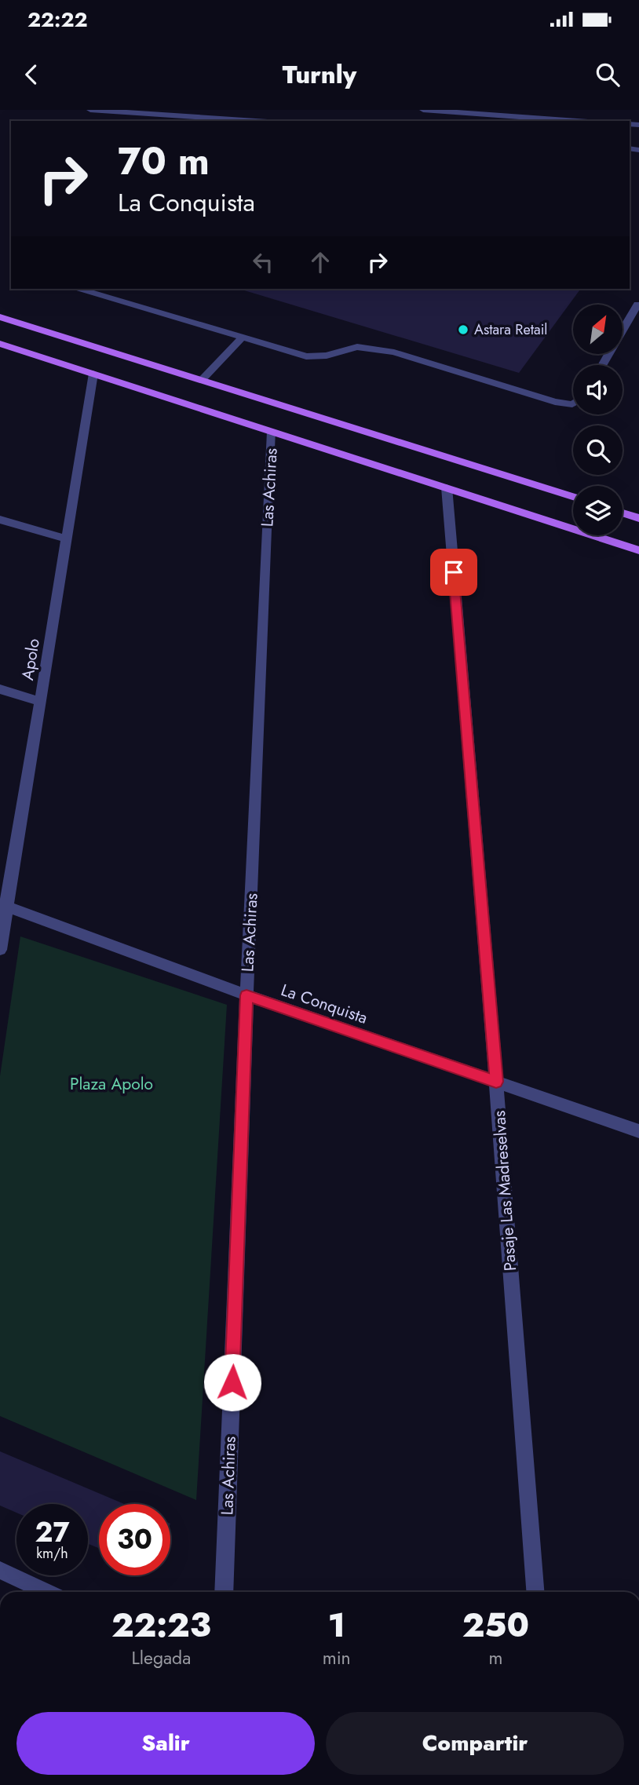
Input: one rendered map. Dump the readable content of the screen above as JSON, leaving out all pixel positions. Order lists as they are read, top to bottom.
{
  "streets": {
    "street": [
      "Las Achiras",
      "Apolo",
      "La Conquista",
      "Pasaje Las Madreselvas"
    ]
  },
  "crossings": [
    ["Las Achiras", "La Conquista"],
    ["Apolo", "La Conquista"],
    ["La Conquista", "Pasaje Las Madreselvas"]
  ],
  "parks": ["Plaza Apolo"],
  "places": ["Astara Retail"],
  "north": "top right",
  "page": {
    "status": "22:22",
    "header": "Turnly",
    "turn": ["70 m", "La Conquista"],
    "speed": "27 km/h",
    "limit": "30",
    "eta": [
      "22:23",
      "Llegada",
      "1",
      "min",
      "250",
      "m"
    ],
    "buttons": ["Salir", "Compartir"]
  }
}
